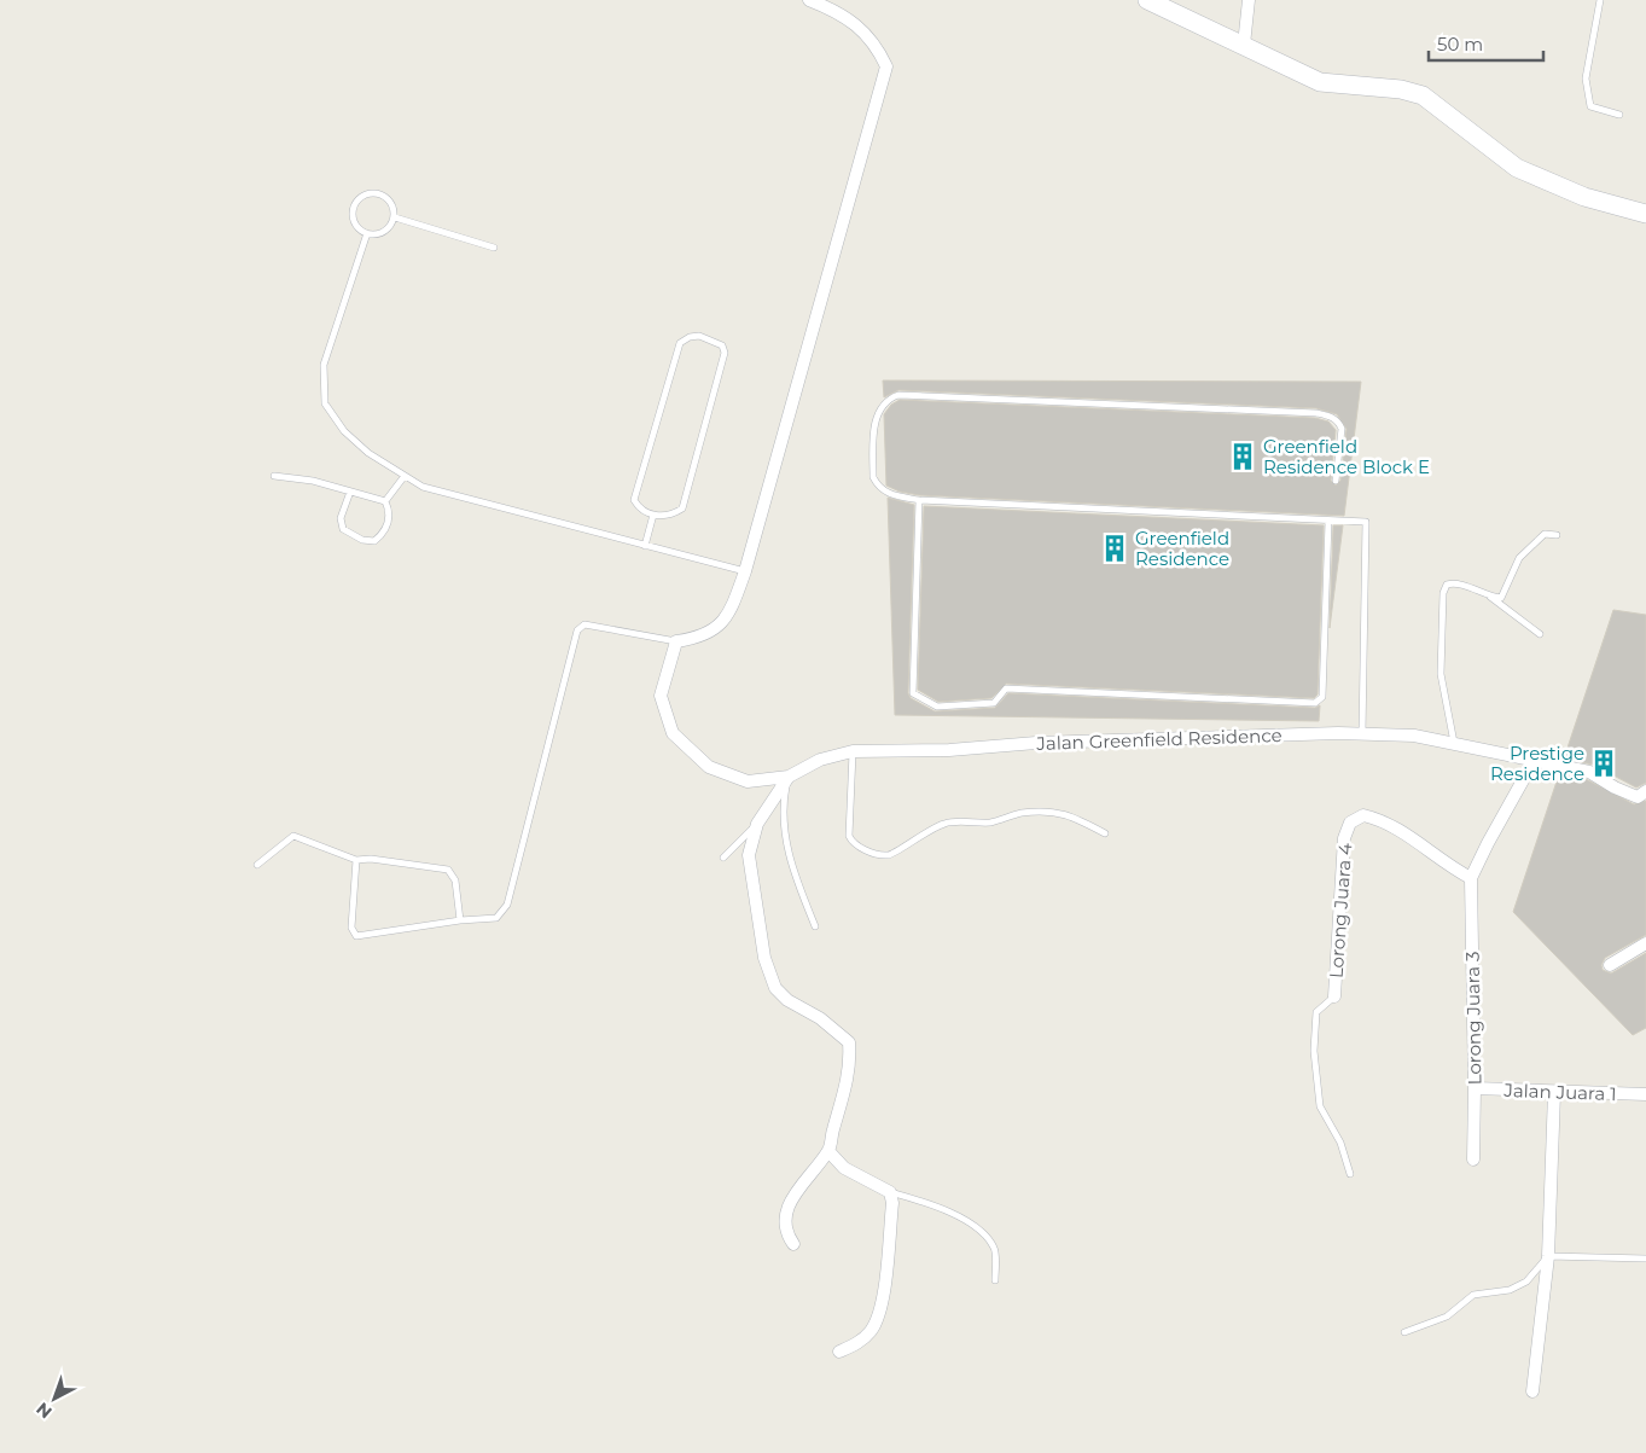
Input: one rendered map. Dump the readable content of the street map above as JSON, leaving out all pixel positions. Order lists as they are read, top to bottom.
{
  "streets": {
    "street": [
      "Jalan Greenfield Residence",
      "Lorong Juara 4",
      "Lorong Juara 3",
      "Jalan Juara 1"
    ]
  },
  "crossings": [
    ["Lorong Juara 4", "Lorong Juara 3"],
    ["Lorong Juara 3", "Jalan Juara 1"]
  ],
  "places": {
    "building": ["Greenfield Residence Block E", "Greenfield Residence", "Prestige Residence"]
  },
  "scale_bar": "50 m",
  "north": "bottom left"
}
